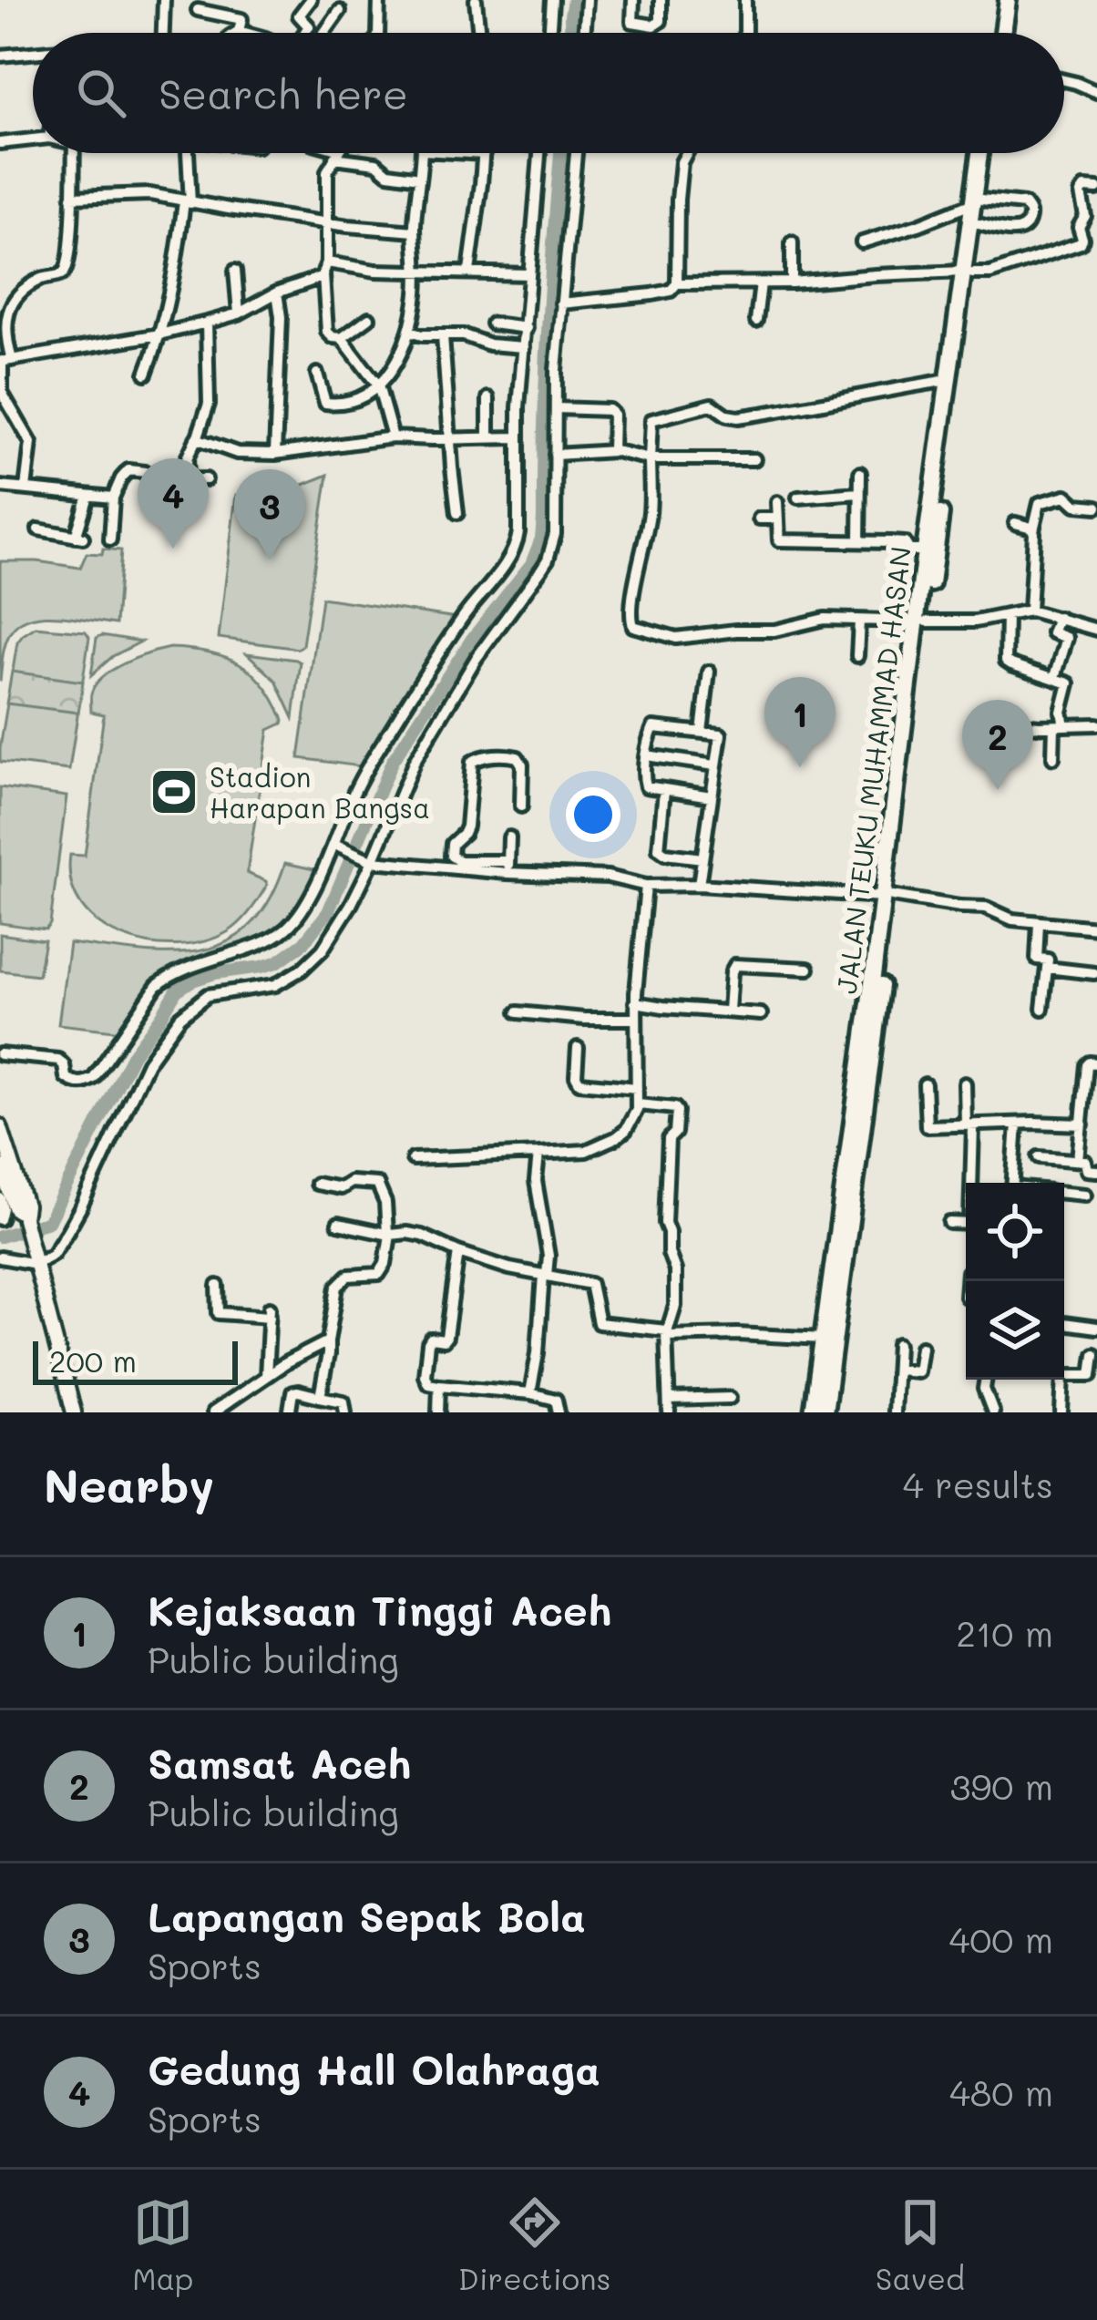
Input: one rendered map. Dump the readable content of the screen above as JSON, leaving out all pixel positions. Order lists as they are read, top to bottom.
{
  "streets": {
    "highway": ["JALAN TEUKU MUHAMMAD HASAN"]
  },
  "places": {
    "sports": ["Stadion Harapan Bangsa"]
  },
  "scale_bar": "200 m",
  "page": {
    "search": "Search here",
    "pins": [
      "4",
      "3",
      "1",
      "2"
    ],
    "scale": "200 m",
    "heading": ["Nearby", "4 results"],
    "list": [
      {
        "mark": "1",
        "name": "Kejaksaan Tinggi Aceh",
        "note": "Public building",
        "value": "210 m"
      },
      {
        "mark": "2",
        "name": "Samsat Aceh",
        "note": "Public building",
        "value": "390 m"
      },
      {
        "mark": "3",
        "name": "Lapangan Sepak Bola",
        "note": "Sports",
        "value": "400 m"
      },
      {
        "mark": "4",
        "name": "Gedung Hall Olahraga",
        "note": "Sports",
        "value": "480 m"
      }
    ],
    "nav": ["Map", "Directions", "Saved"]
  }
}
